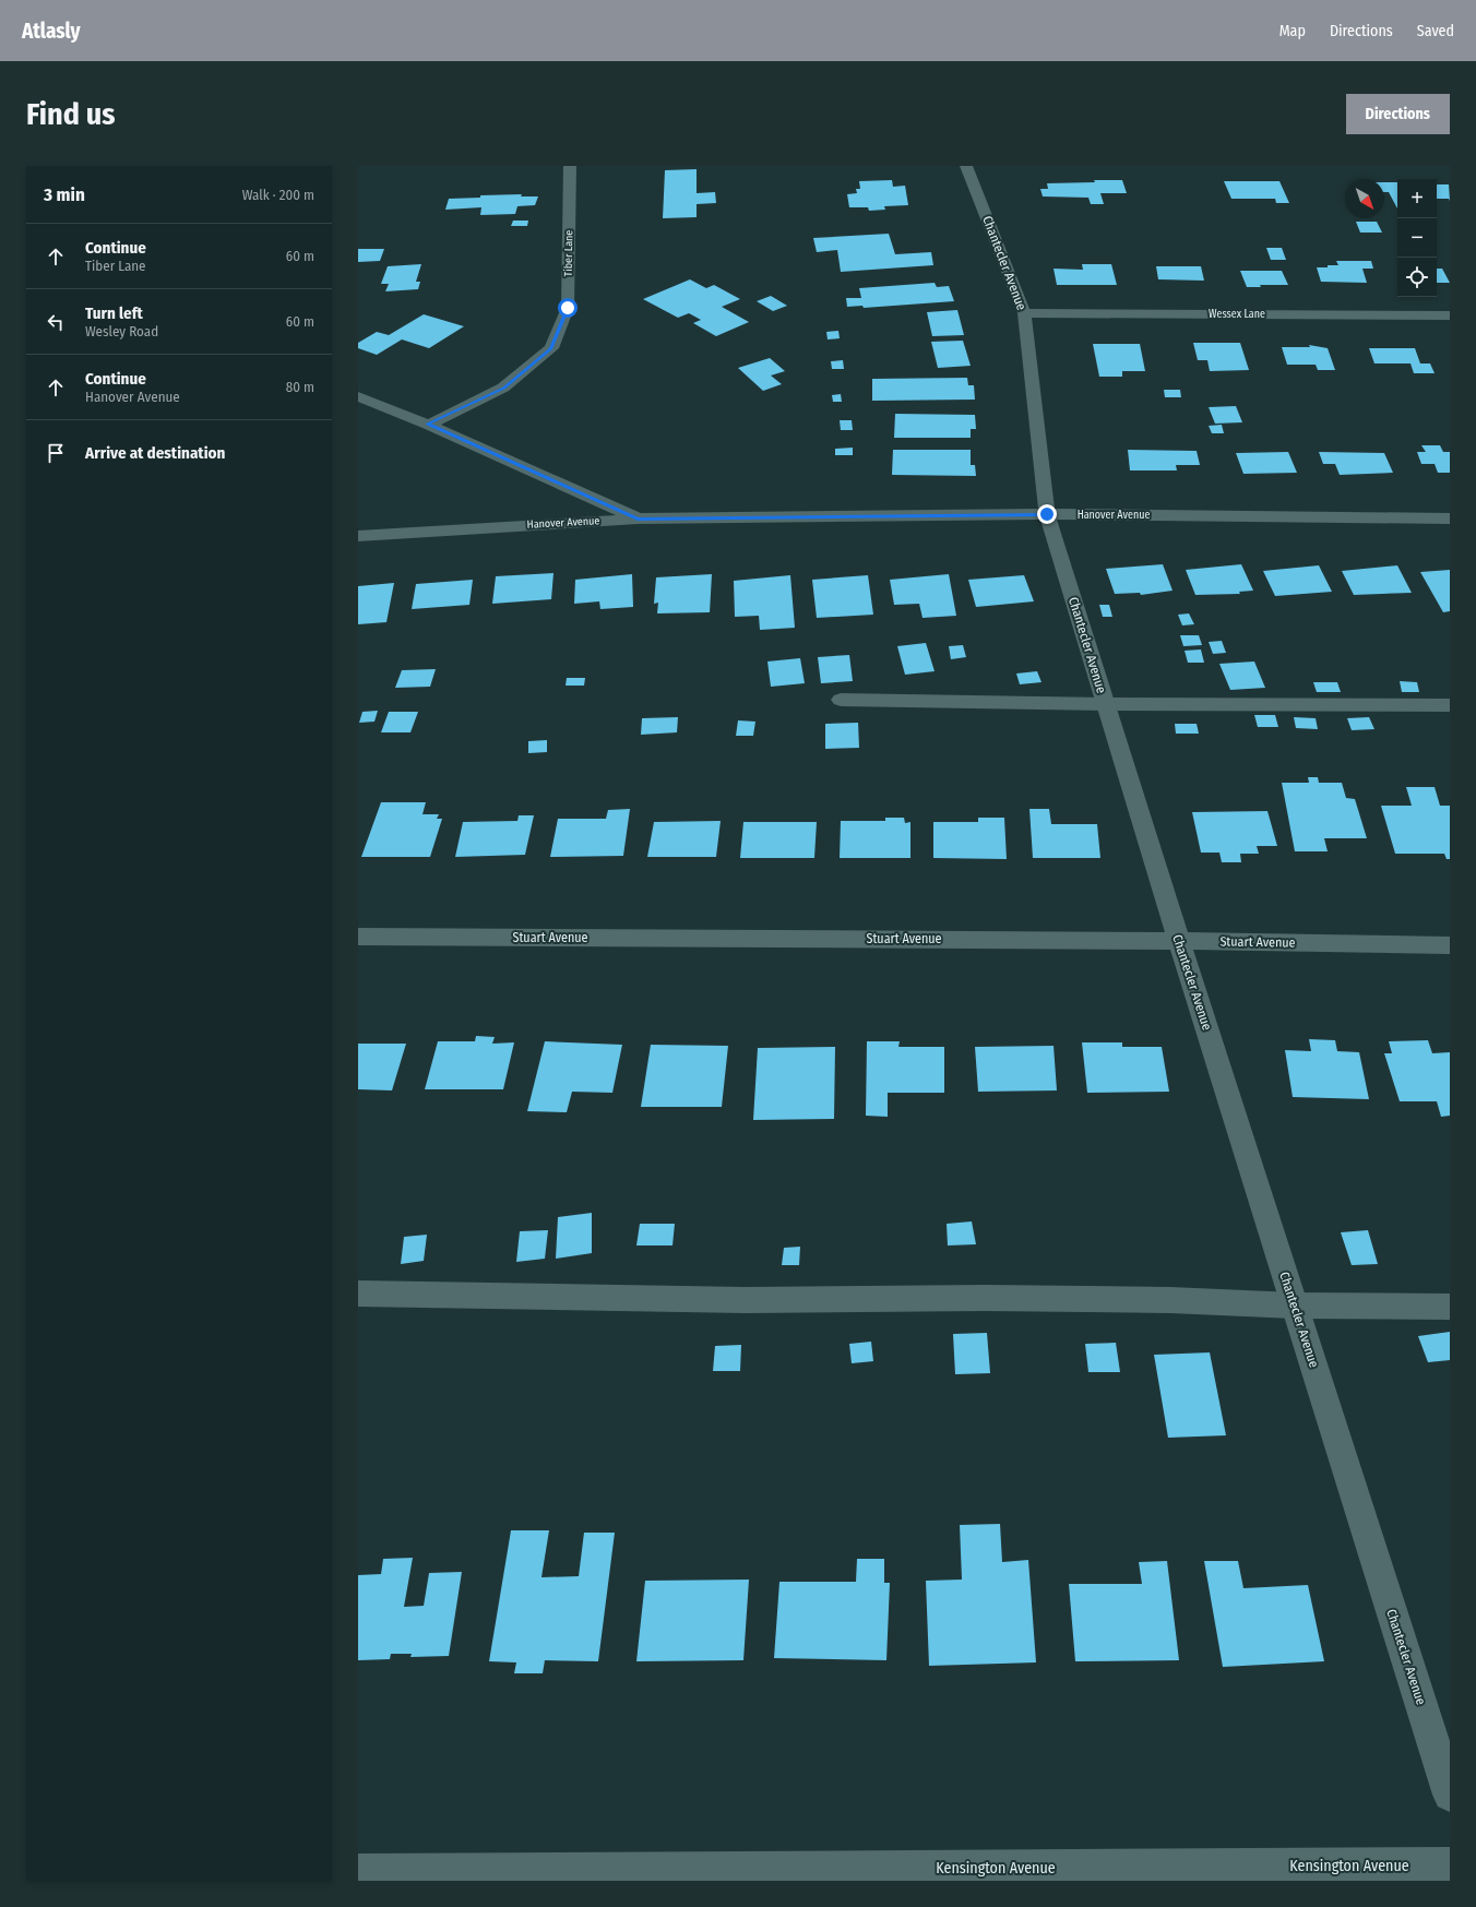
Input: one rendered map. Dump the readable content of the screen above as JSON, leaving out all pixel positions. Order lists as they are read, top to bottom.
{
  "streets": {
    "street": [
      "Tiber Lane",
      "Chantecler Avenue",
      "Wessex Lane",
      "Hanover Avenue",
      "Stuart Avenue",
      "Kensington Avenue"
    ]
  },
  "crossings": [
    ["Chantecler Avenue", "Wessex Lane"],
    ["Chantecler Avenue", "Hanover Avenue"],
    ["Chantecler Avenue", "Stuart Avenue"]
  ],
  "north": "bottom right",
  "page": {
    "header": "Atlasly",
    "nav": ["Map", "Directions", "Saved"],
    "buttons": "Directions",
    "title": "Find us",
    "heading": ["3 min", "Walk · 200 m"],
    "map_buttons": ["+", "−"],
    "list": [
      ["Continue", "Tiber Lane", "60 m"],
      ["Turn left", "Wesley Road", "60 m"],
      ["Continue", "Hanover Avenue", "80 m"],
      "Arrive at destination"
    ]
  }
}
